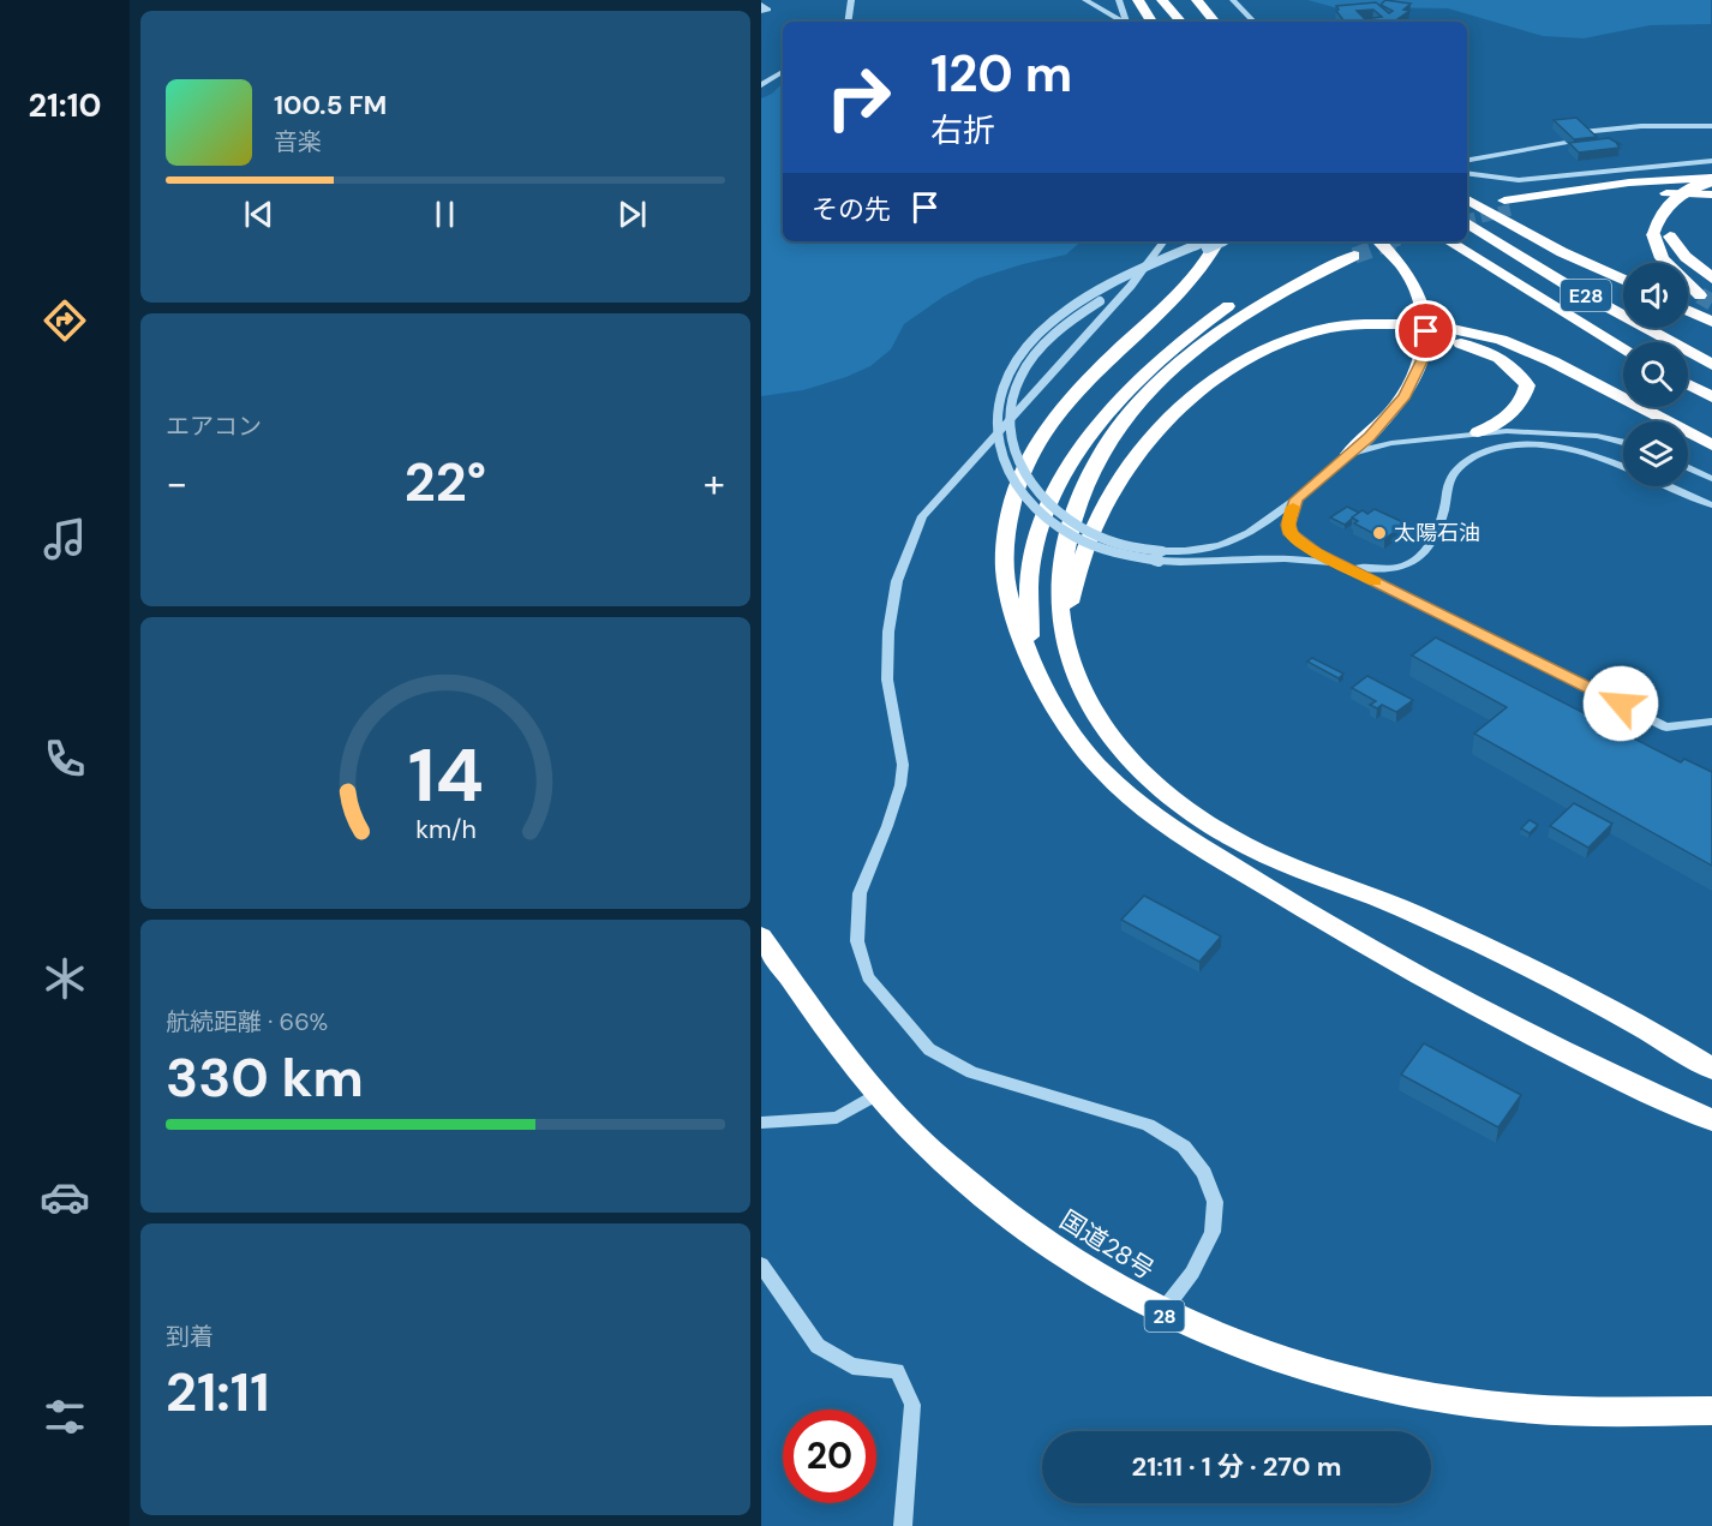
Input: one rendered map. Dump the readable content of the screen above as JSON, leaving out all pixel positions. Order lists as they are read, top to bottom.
{
  "streets": {
    "highway": ["E28", "国道28号", "28"]
  },
  "places": ["太陽石油"],
  "page": {
    "tabs": "21:10",
    "turn": ["120 m", "右折"],
    "song": ["100.5 FM", "音楽"],
    "then": "その先",
    "tile": [
      "エアコン",
      ["航続距離 · 66%", "330 km"],
      ["到着", "21:11"]
    ],
    "heat": ["−", "22°", "+"],
    "limit": "20",
    "trip": "21:11 · 1 分 · 270 m",
    "gauge": ["14", "km/h"]
  }
}
